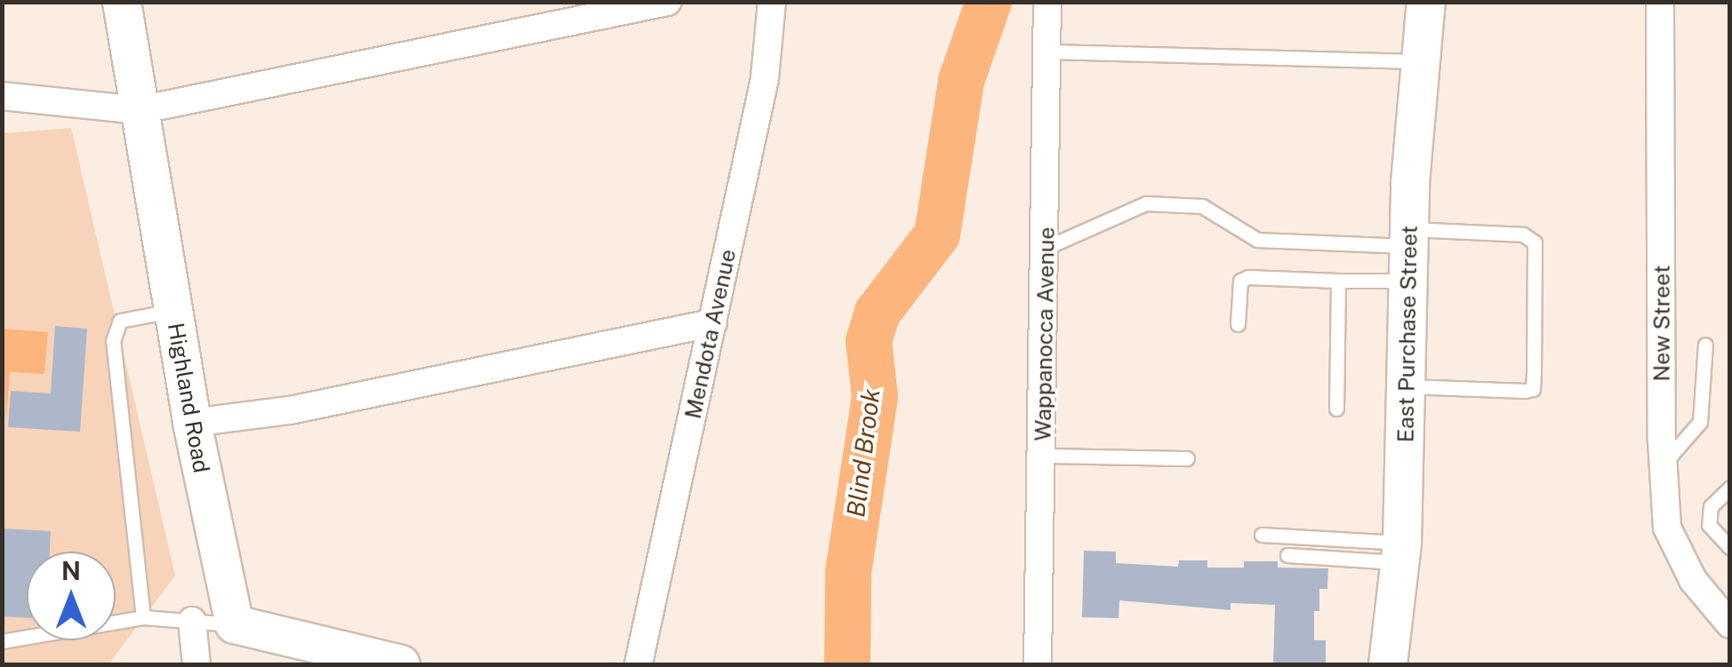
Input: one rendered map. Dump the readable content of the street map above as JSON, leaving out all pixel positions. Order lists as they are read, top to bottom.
{
  "streets": {
    "street": [
      "New Street",
      "Mendota Avenue",
      "Wappanocca Avenue",
      "East Purchase Street",
      "Highland Road"
    ]
  },
  "water": ["Blind Brook"],
  "north": "top"
}
